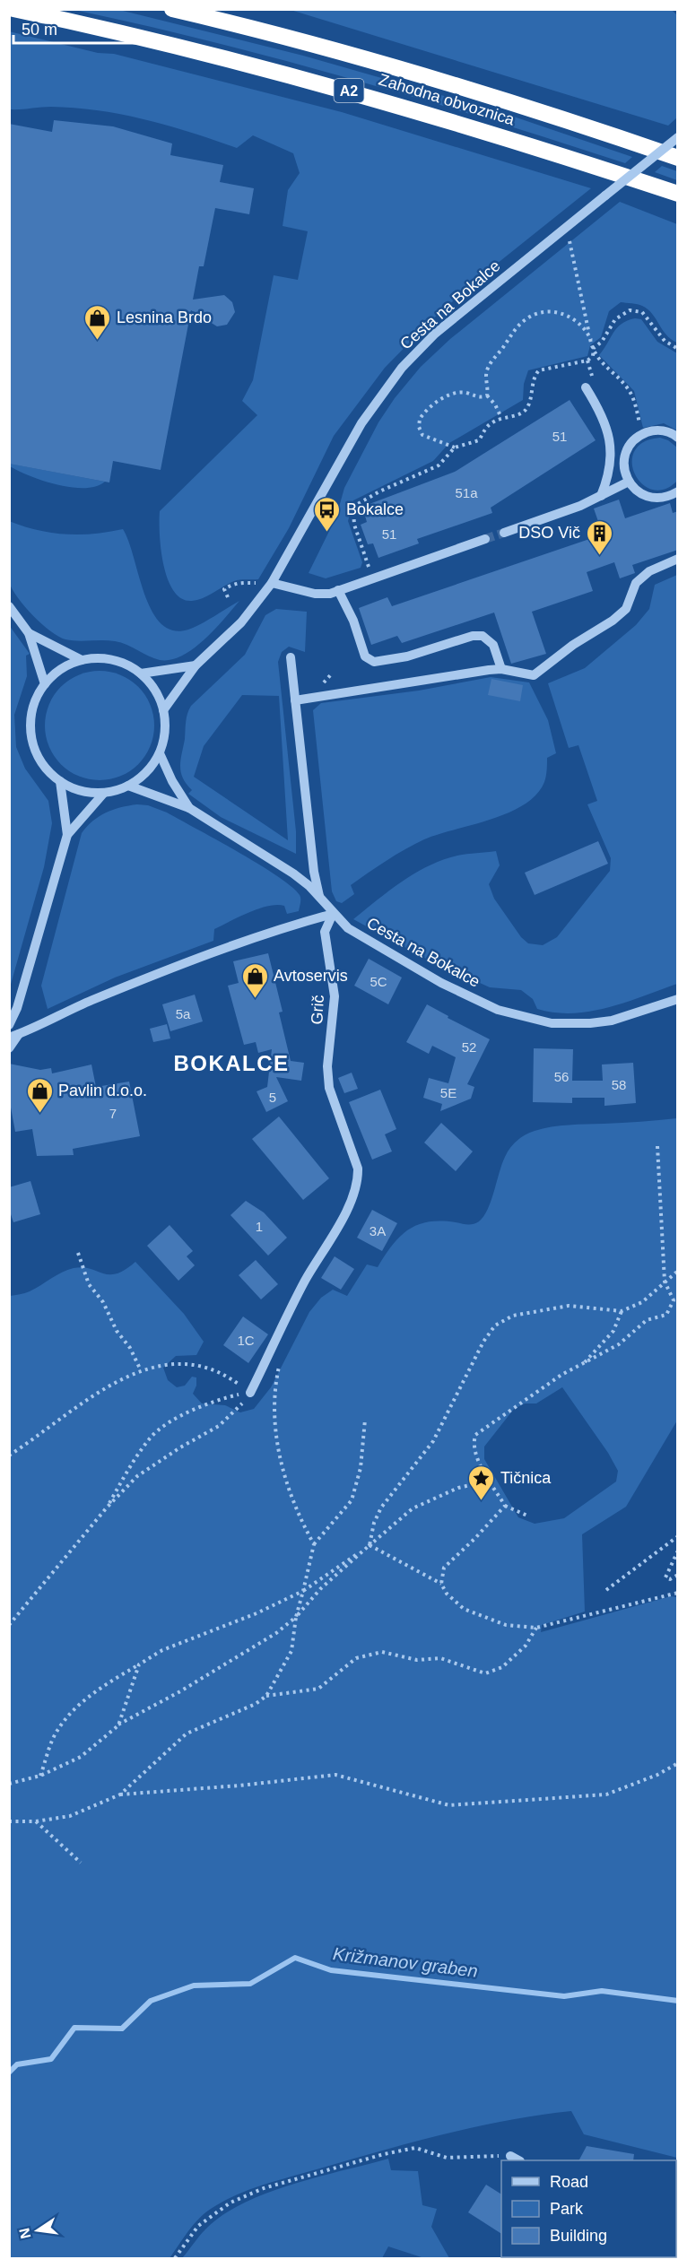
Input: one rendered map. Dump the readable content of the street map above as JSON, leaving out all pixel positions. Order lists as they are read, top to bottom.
{
  "streets": {
    "highway": ["A2", "Zahodna obvoznica"],
    "street": ["Cesta na Bokalce", "Grič"]
  },
  "crossings": [
    ["Cesta na Bokalce", "Grič"]
  ],
  "districts": ["BOKALCE"],
  "water": ["Križmanov graben"],
  "places": {
    "shop": ["Lesnina Brdo", "Avtoservis", "Pavlin d.o.o."],
    "bus stop": ["Bokalce"],
    "building": ["DSO Vič"],
    "place": ["Tičnica"]
  },
  "house_numbers": [
    "51",
    "51a",
    "51",
    "5C",
    "5a",
    "52",
    "56",
    "58",
    "5E",
    "5",
    "7",
    "1",
    "3A",
    "1C"
  ],
  "legend": ["Road", "Park", "Building"],
  "scale_bar": "50 m",
  "north": "left"
}
